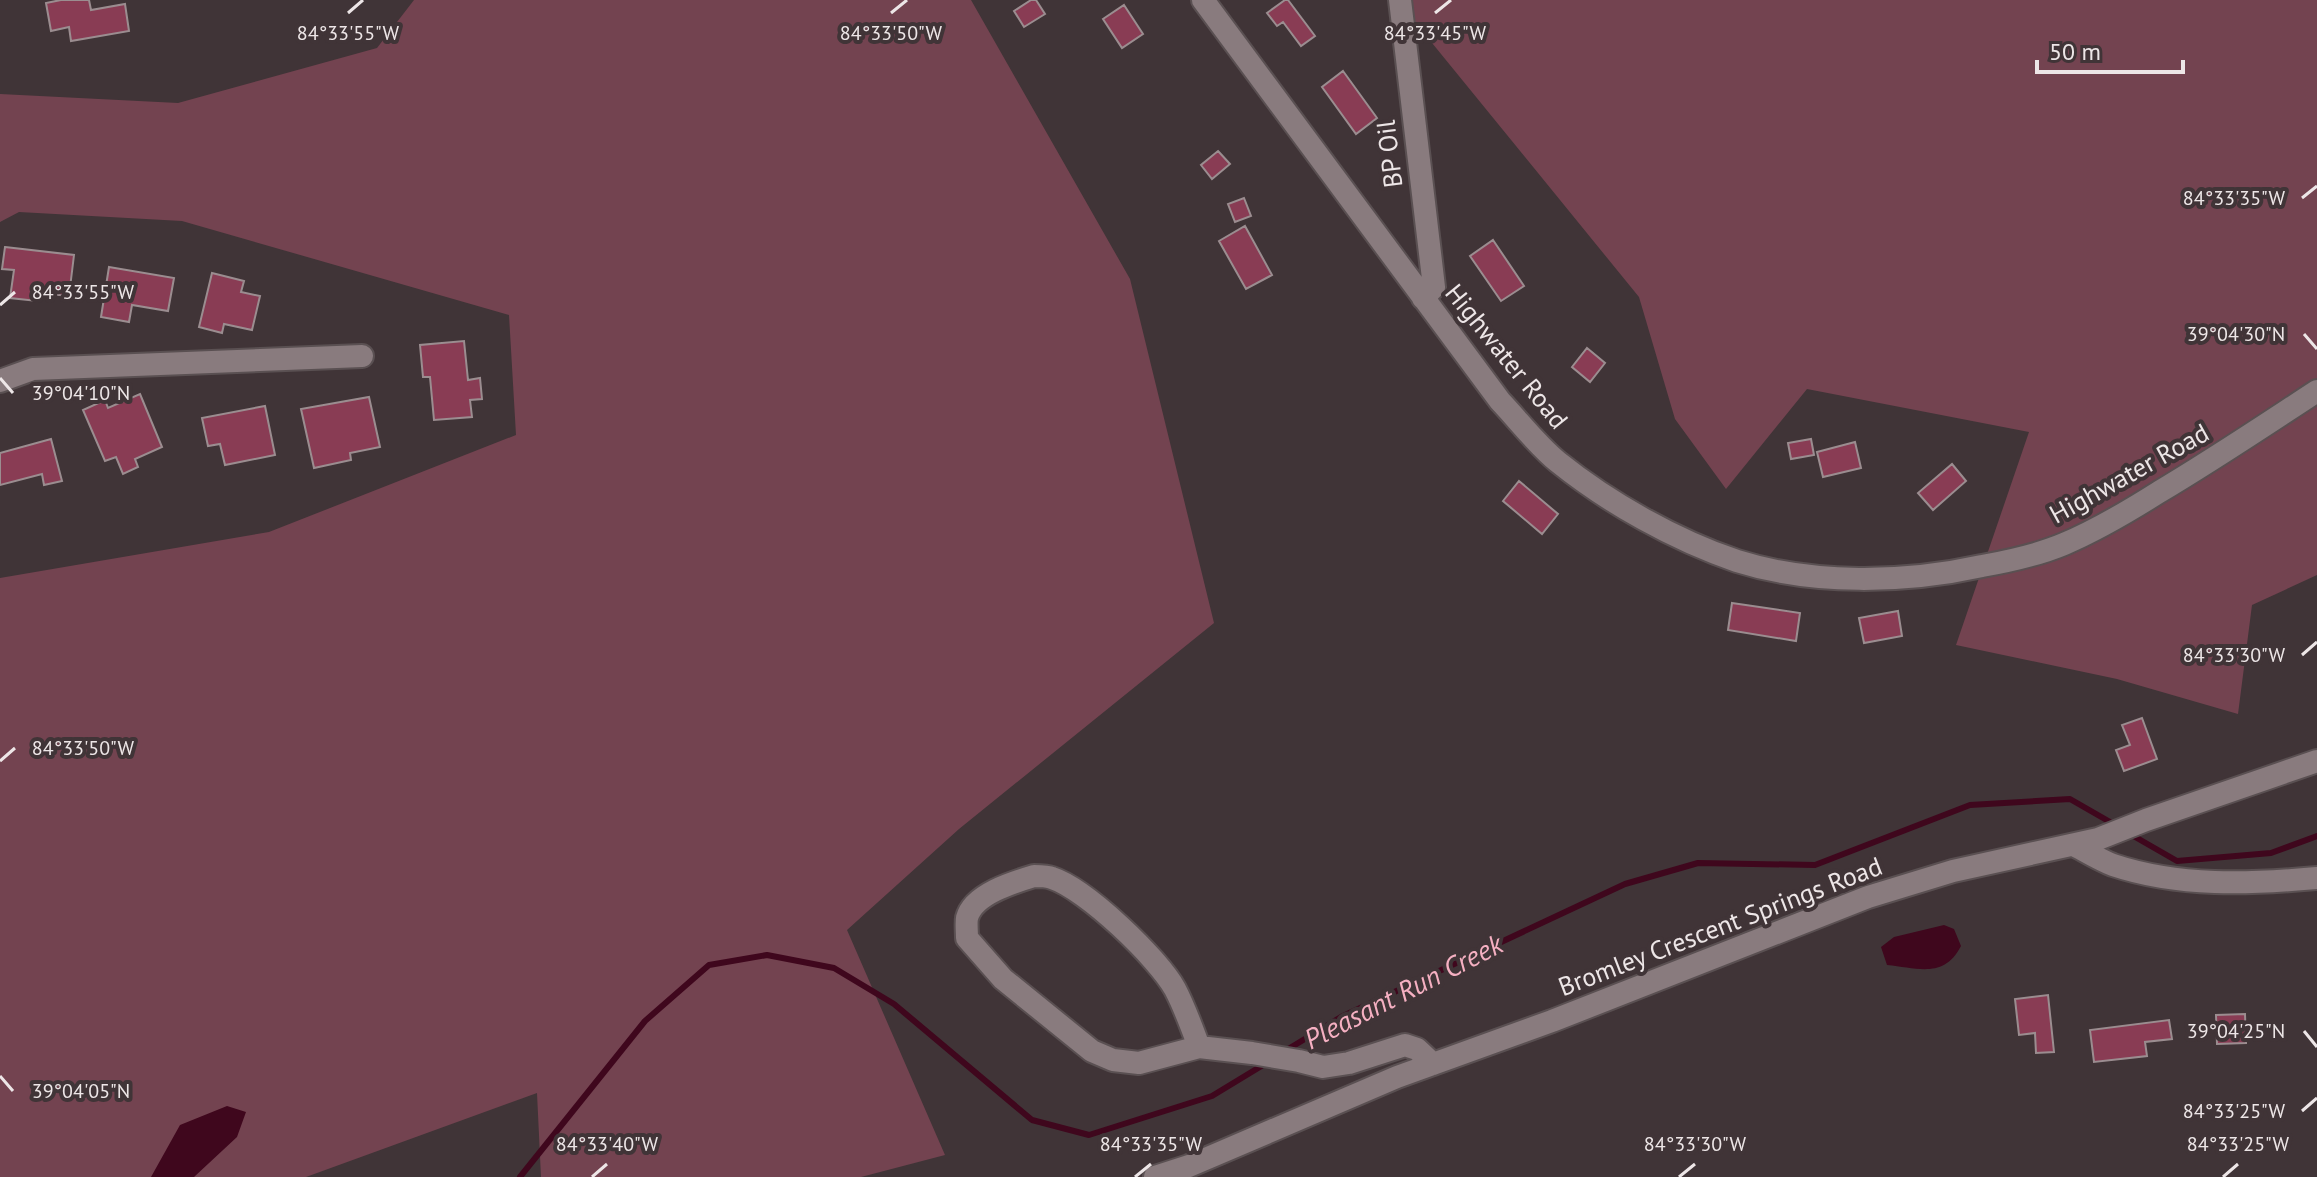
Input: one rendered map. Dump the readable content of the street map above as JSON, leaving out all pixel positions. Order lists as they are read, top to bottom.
{
  "streets": {
    "street": ["BP Oil", "Highwater Road", "Bromley Crescent Springs Road"]
  },
  "crossings": [
    ["BP Oil", "Highwater Road"]
  ],
  "water": ["Pleasant Run Creek"],
  "scale_bar": "50 m",
  "coordinates": [
    "84°33'50\"W",
    "84°33'45\"W",
    "84°33'55\"W",
    "84°33'35\"W",
    "39°04'30\"N",
    "39°04'10\"N",
    "84°33'30\"W",
    "39°04'25\"N",
    "39°04'05\"N",
    "84°33'25\"W",
    "84°33'40\"W"
  ]
}
